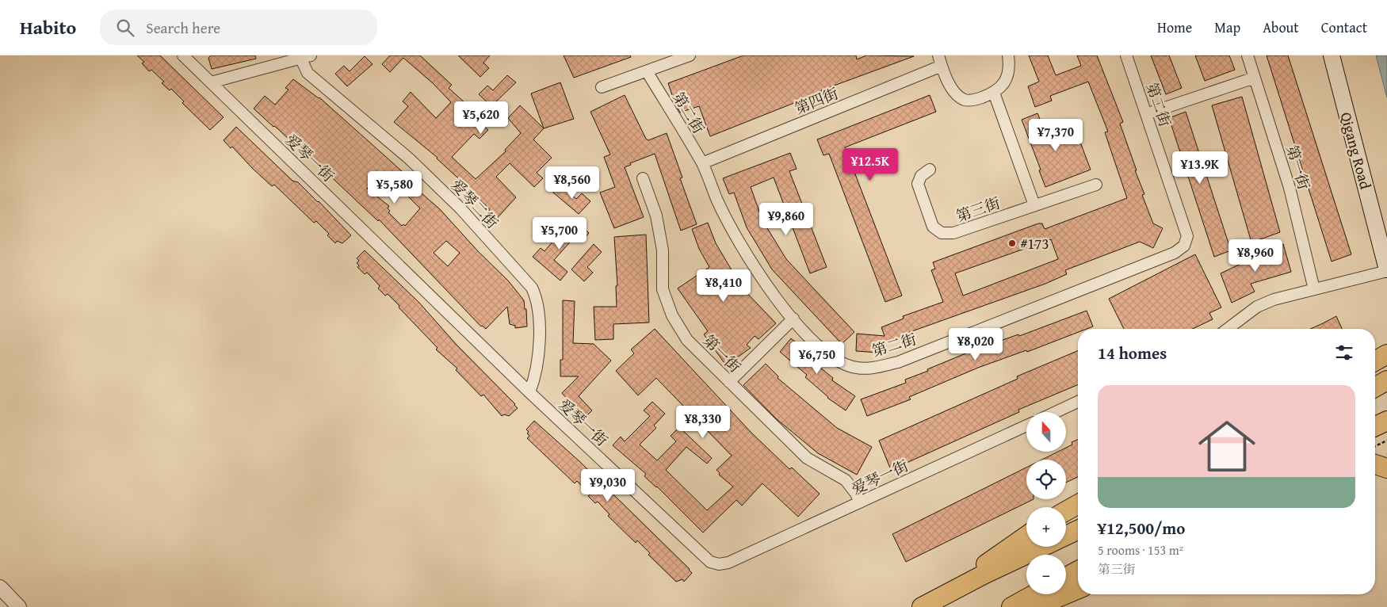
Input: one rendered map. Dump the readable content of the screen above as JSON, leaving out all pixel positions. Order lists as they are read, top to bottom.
{
  "streets": {
    "main road": ["Qigang Road"],
    "street": [
      "第四街",
      "第二街",
      "爱琴一街",
      "第一街",
      "爱琴二街",
      "第三街"
    ]
  },
  "crossings": [
    ["第四街", "第二街"],
    ["爱琴一街", "第一街"],
    ["爱琴一街", "爱琴二街"]
  ],
  "places": ["#173"],
  "north": "top",
  "page": {
    "header": "Habito",
    "search": "Search here",
    "nav": [
      "Home",
      "Map",
      "About",
      "Contact"
    ],
    "price": [
      "¥5,620",
      "¥7,370",
      "¥12.5K",
      "¥13.9K",
      "¥8,560",
      "¥5,580",
      "¥9,860",
      "¥5,700",
      "¥8,960",
      "¥8,410",
      "¥8,020",
      "¥6,750",
      "¥8,330",
      "¥9,030"
    ],
    "heading": "14 homes",
    "list": [
      {
        "name": "¥12,500/mo",
        "note": "5 rooms · 153 m² · 第三街"
      }
    ],
    "map_buttons": ["+", "−"]
  }
}
